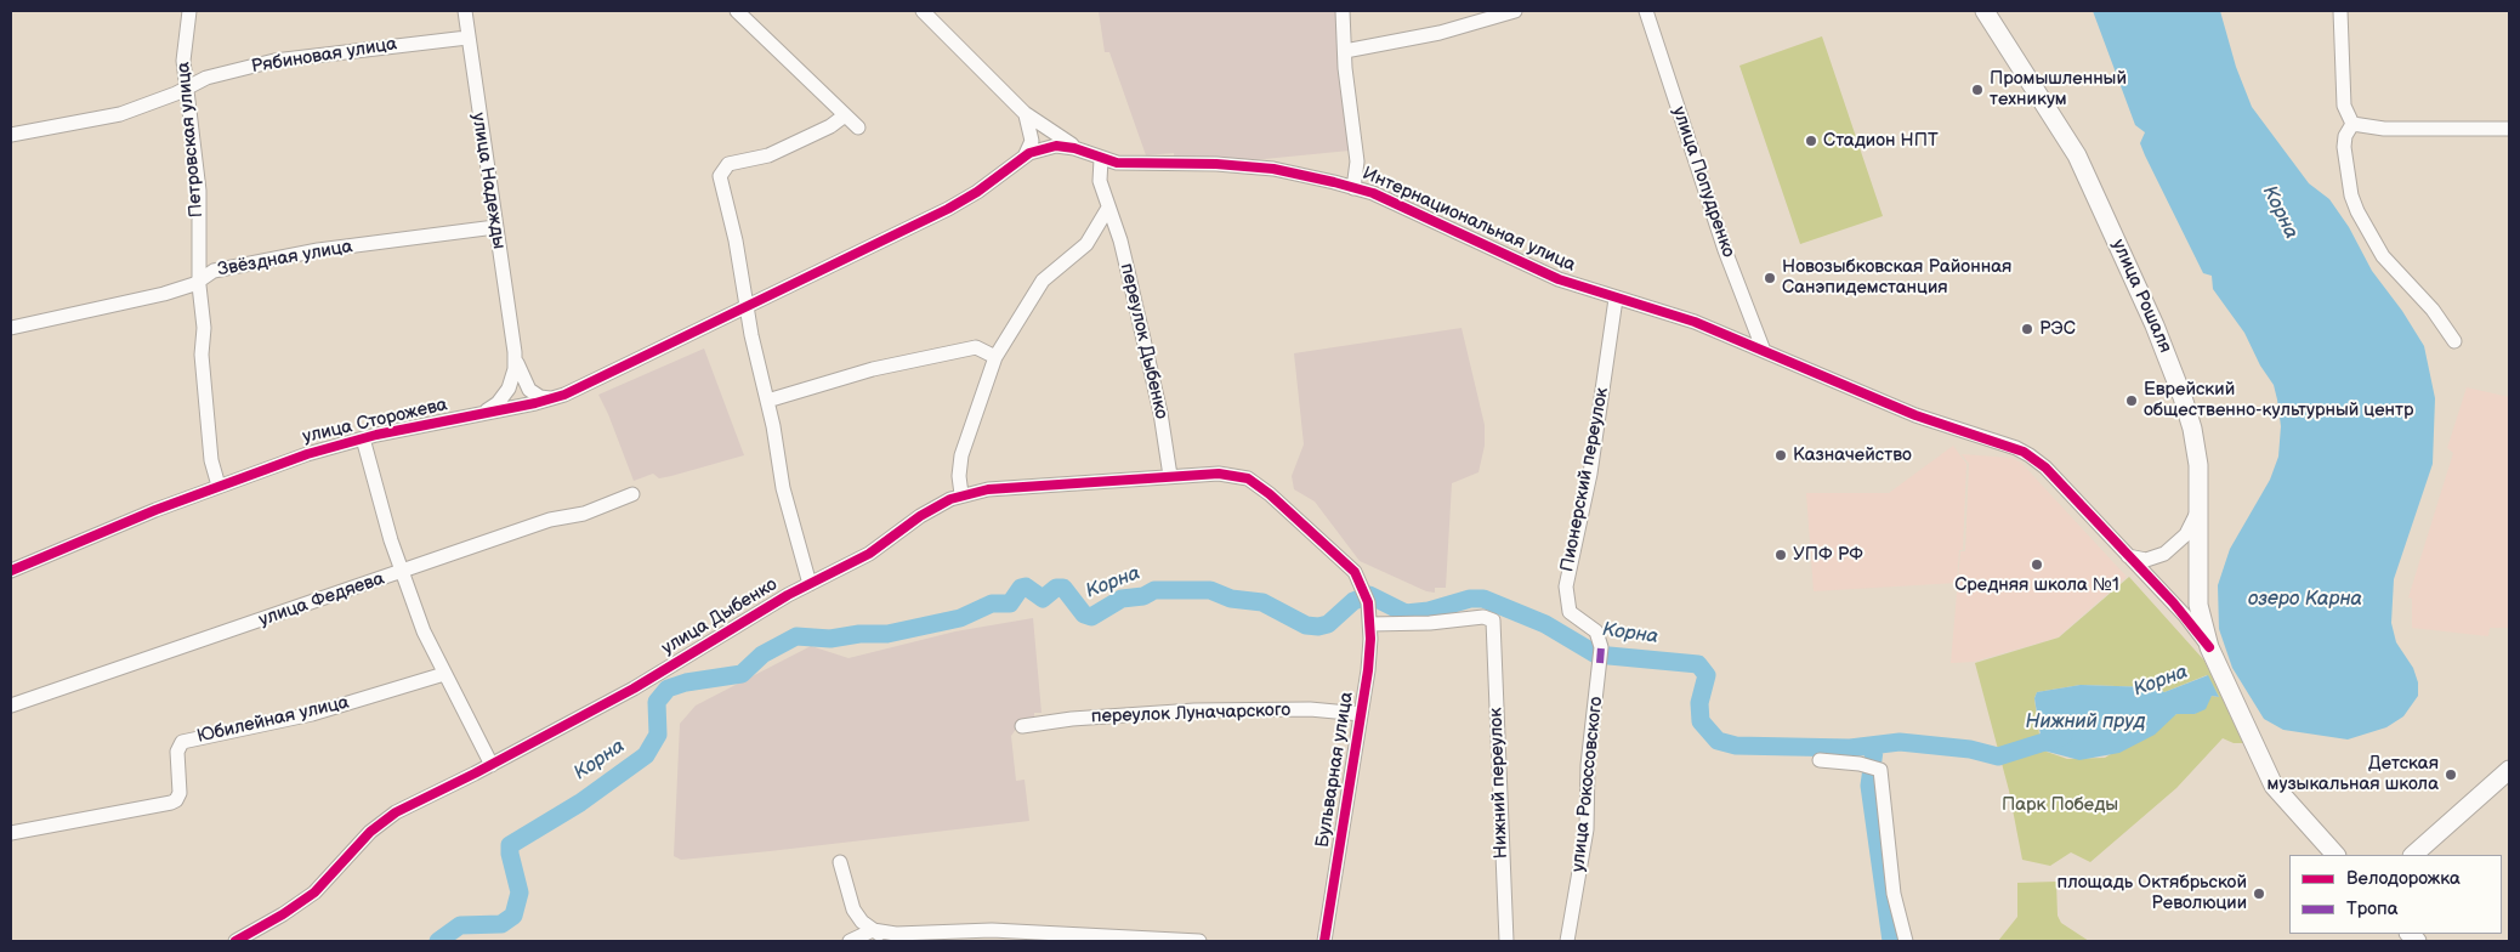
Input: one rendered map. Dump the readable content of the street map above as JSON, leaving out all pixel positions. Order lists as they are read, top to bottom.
{
  "streets": {
    "main road": ["улица Рошаля"],
    "street": [
      "Рябиновая улица",
      "Петровская улица",
      "улица Надежды",
      "улица Попудренко",
      "Интернациональная улица",
      "Звёздная улица",
      "переулок Дыбенко",
      "улица Сторожева",
      "Пионерский переулок",
      "улица Федяева",
      "улица Дыбенко",
      "переулок Луначарского",
      "Юбилейная улица",
      "Бульварная улица",
      "Нижний переулок",
      "улица Рокоссовского"
    ]
  },
  "crossings": [
    ["Рябиновая улица", "Петровская улица"],
    ["Рябиновая улица", "улица Надежды"],
    ["Петровская улица", "Звёздная улица"],
    ["Петровская улица", "улица Сторожева"],
    ["улица Надежды", "Звёздная улица"],
    ["улица Надежды", "улица Сторожева"],
    ["улица Попудренко", "Интернациональная улица"],
    ["Интернациональная улица", "улица Рошаля"],
    ["Интернациональная улица", "переулок Дыбенко"],
    ["Интернациональная улица", "улица Сторожева"],
    ["Интернациональная улица", "Пионерский переулок"],
    ["переулок Дыбенко", "улица Дыбенко"],
    ["Пионерский переулок", "улица Рокоссовского"],
    ["улица Дыбенко", "Бульварная улица"],
    ["переулок Луначарского", "Бульварная улица"],
    ["Бульварная улица", "Нижний переулок"]
  ],
  "water": ["Корна", "озеро Карна", "Нижний пруд"],
  "parks": ["Парк Победы"],
  "places": [
    "Промышленный техникум",
    "Стадион НПТ",
    "Новозыбковская Районная Санэпидемстанция",
    "РЭС",
    "Еврейский общественно-культурный центр",
    "Казначейство",
    "УПФ РФ",
    "Средняя школа №1",
    "Детская музыкальная школа",
    "площадь Октябрьской Революции"
  ],
  "legend": ["Велодорожка", "Тропа"]
}
